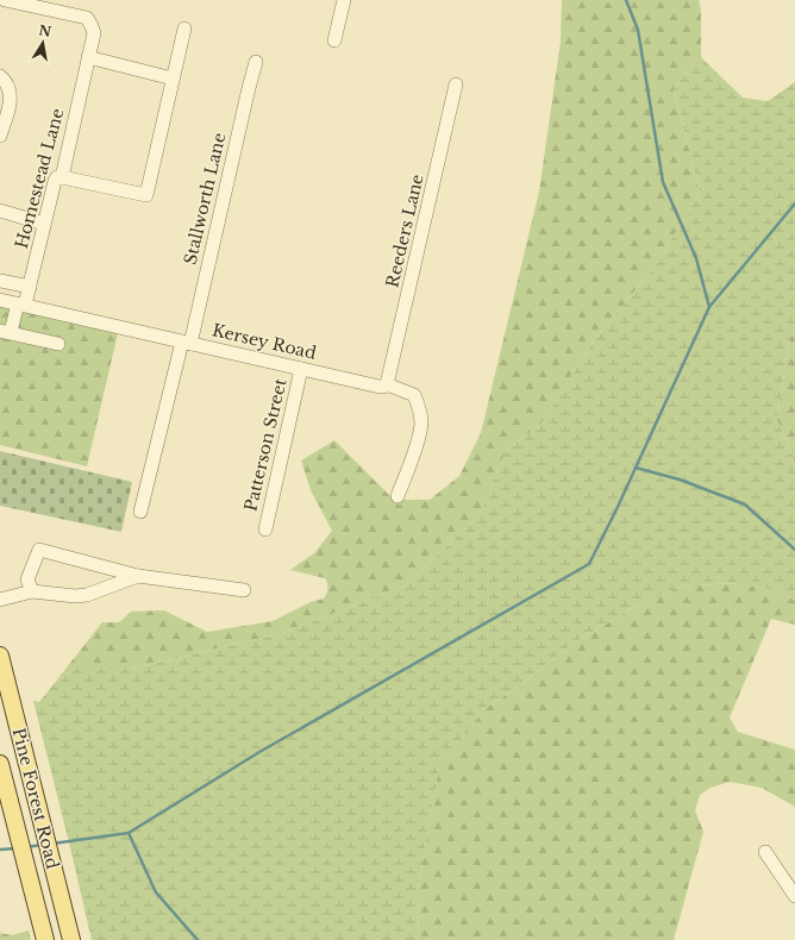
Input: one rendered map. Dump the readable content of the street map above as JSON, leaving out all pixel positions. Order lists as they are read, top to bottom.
{
  "streets": {
    "main road": ["Pine Forest Road"],
    "street": [
      "Homestead Lane",
      "Stallworth Lane",
      "Reeders Lane",
      "Kersey Road",
      "Patterson Street"
    ]
  },
  "crossings": [
    ["Homestead Lane", "Kersey Road"],
    ["Stallworth Lane", "Kersey Road"],
    ["Reeders Lane", "Kersey Road"],
    ["Kersey Road", "Patterson Street"]
  ],
  "north": "top"
}
